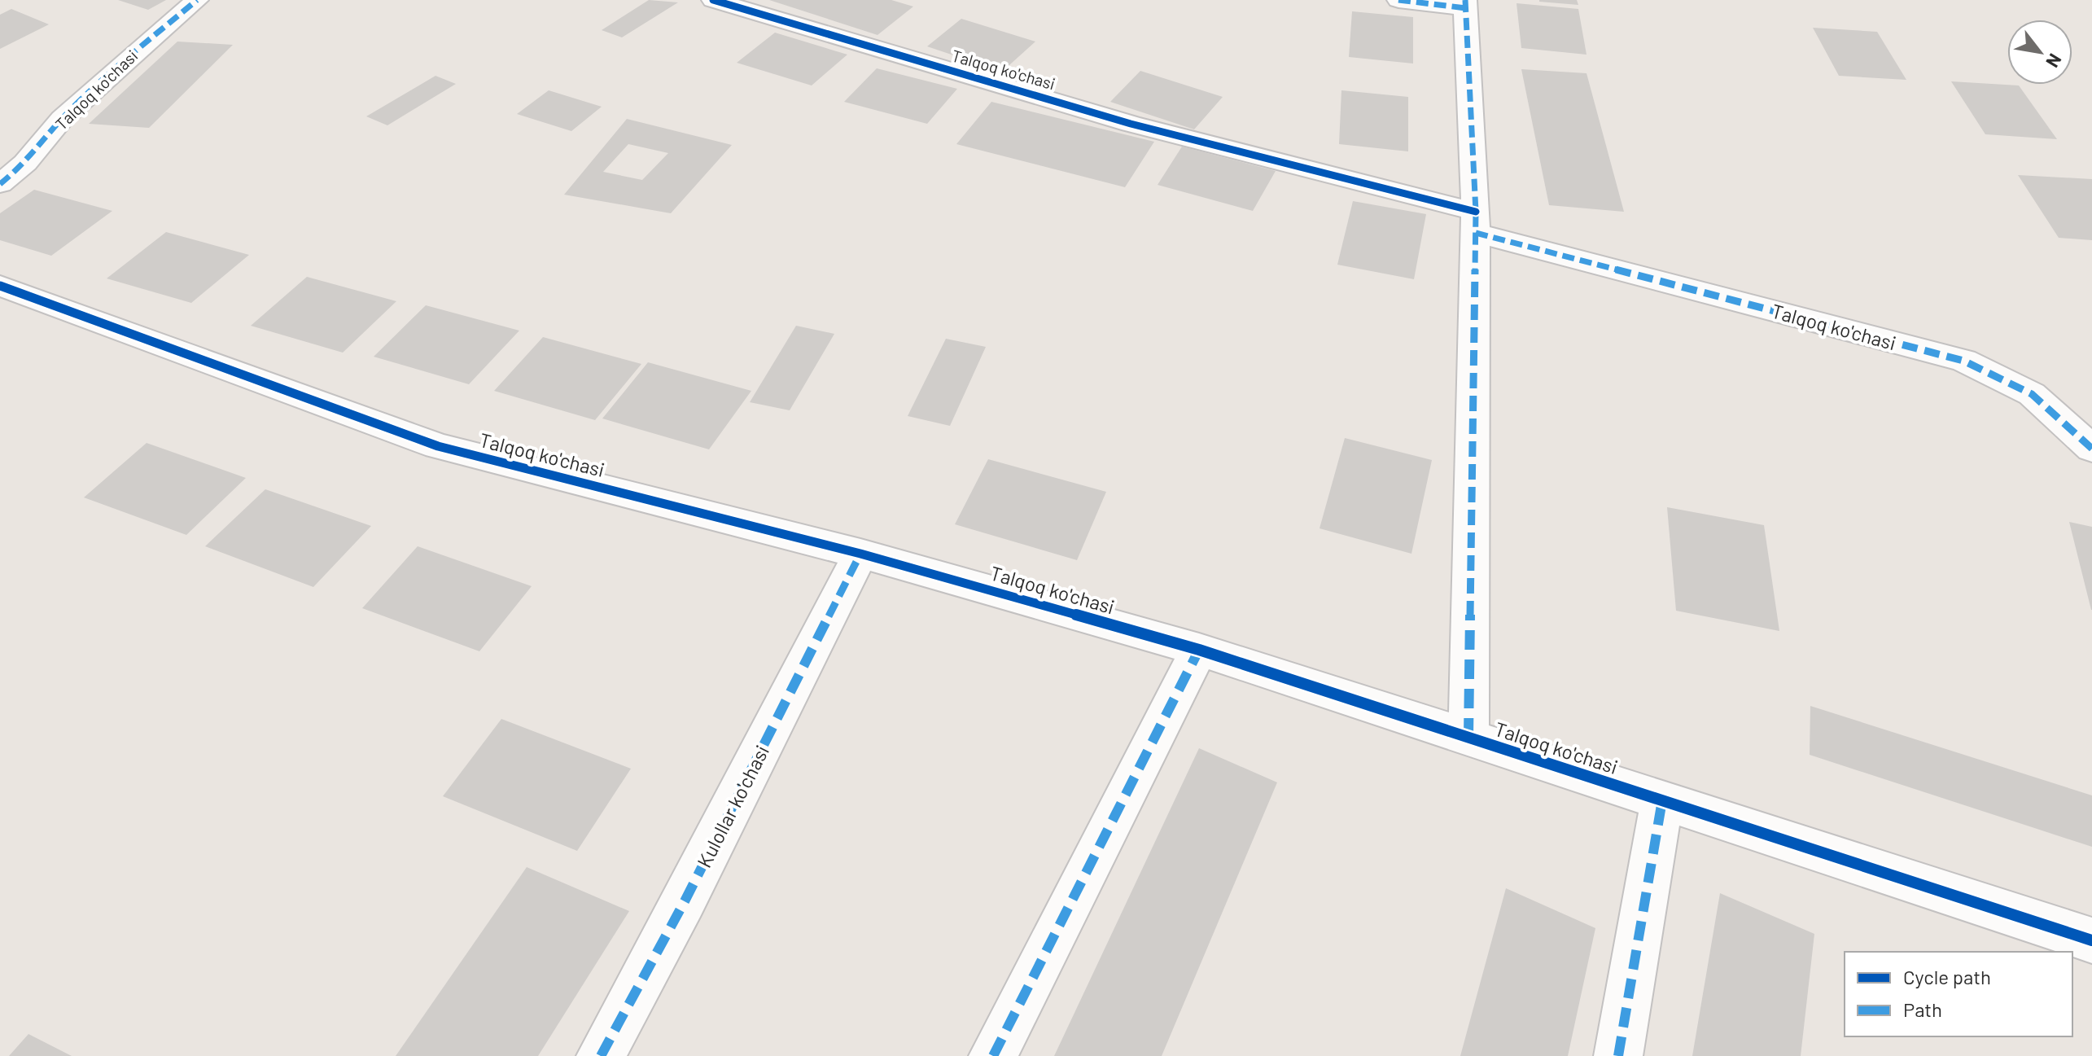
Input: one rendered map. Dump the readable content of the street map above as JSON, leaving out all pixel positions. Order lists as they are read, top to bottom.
{
  "streets": {
    "street": ["Talqoq ko'chasi", "Kulollar ko'chasi"]
  },
  "crossings": [
    ["Talqoq ko'chasi", "Kulollar ko'chasi"]
  ],
  "legend": ["Cycle path", "Path"],
  "north": "bottom right"
}
